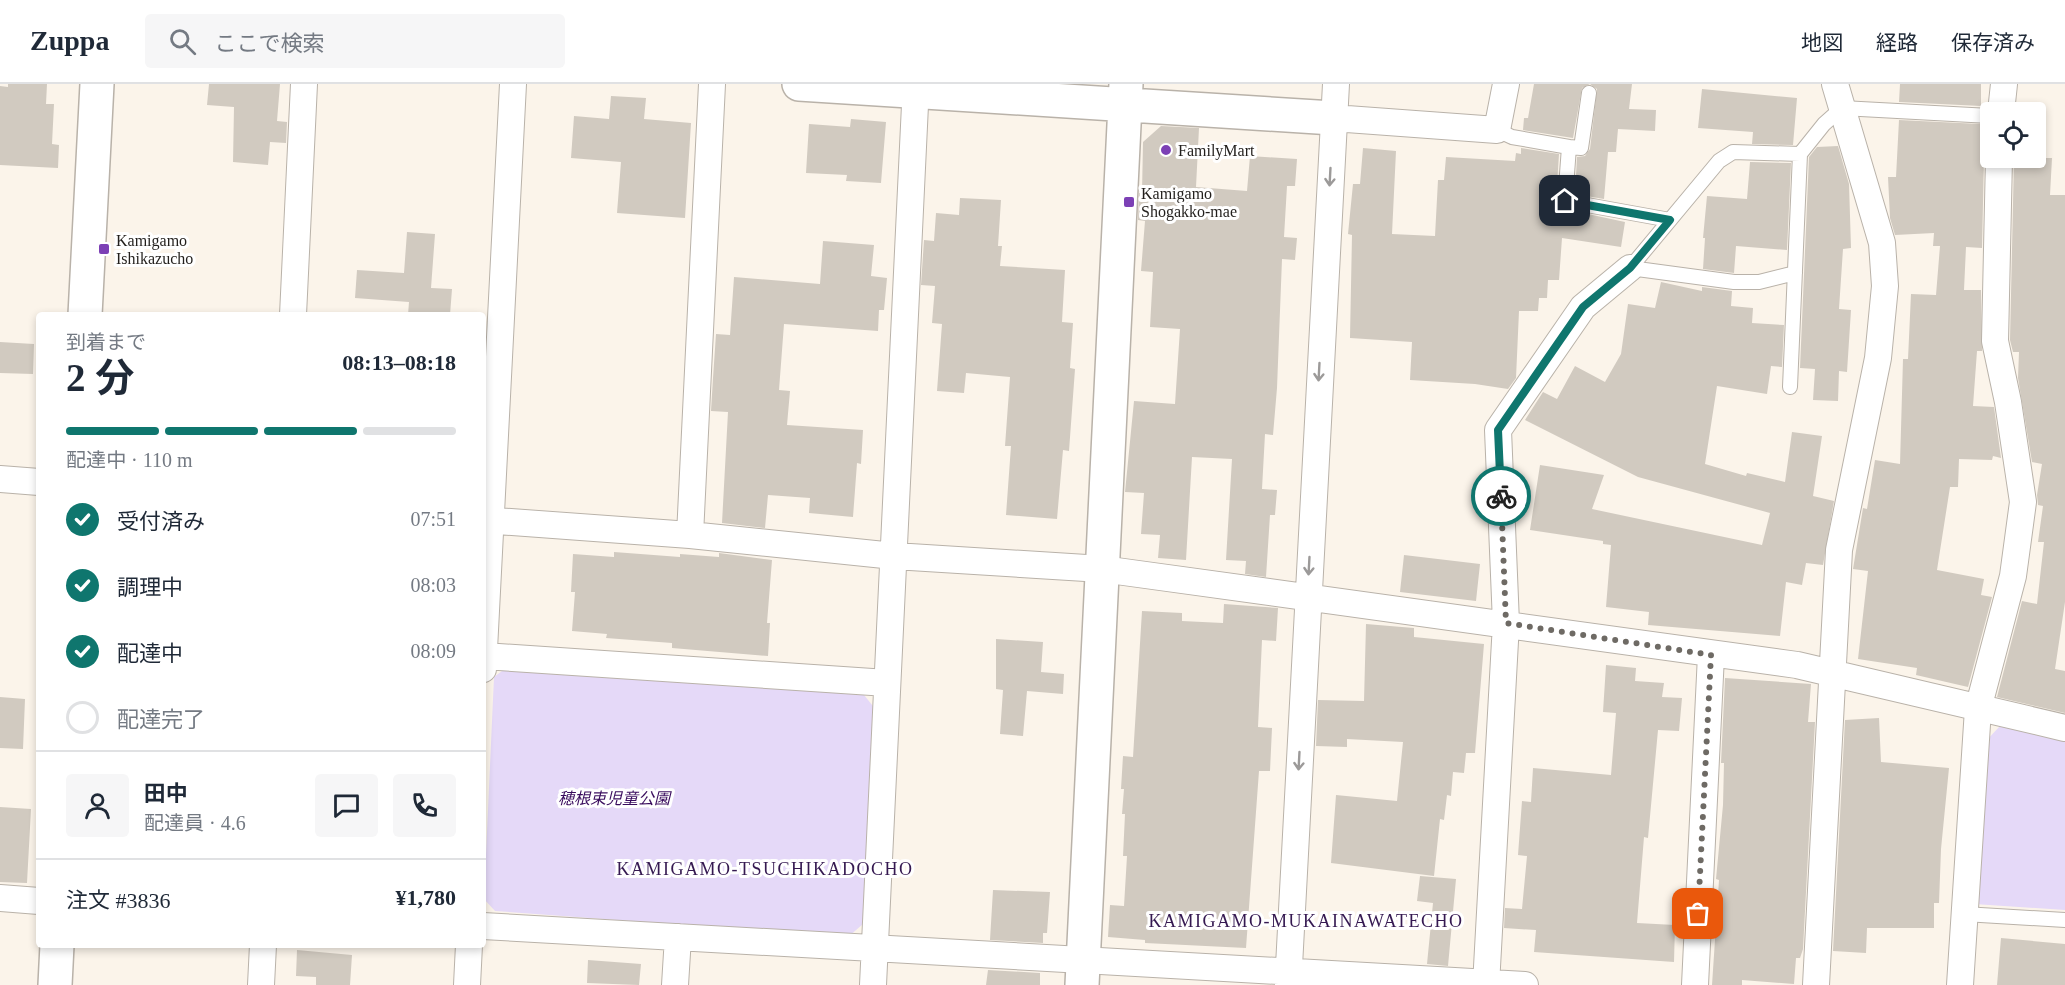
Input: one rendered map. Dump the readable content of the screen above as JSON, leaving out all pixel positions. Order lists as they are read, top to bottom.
{
  "districts": ["KAMIGAMO-TSUCHIKADOCHO", "KAMIGAMO-MUKAINAWATECHO"],
  "parks": ["穂根束児童公園"],
  "places": {
    "other": ["FamilyMart"],
    "transit": ["Kamigamo Shogakko-mae", "Kamigamo Ishikazucho"]
  },
  "page": {
    "header": "Zuppa",
    "search": "ここで検索",
    "nav": ["地図", "経路", "保存済み"],
    "heading": ["2 分", "到着まで", "08:13–08:18"],
    "panel": [
      "田中",
      "配達員 · 4.6",
      "注文 #3836",
      "¥1,780"
    ],
    "bar": "配達中 · 110 m",
    "list": [
      ["受付済み", "07:51"],
      ["調理中", "08:03"],
      ["配達中", "08:09"],
      "配達完了"
    ]
  }
}
